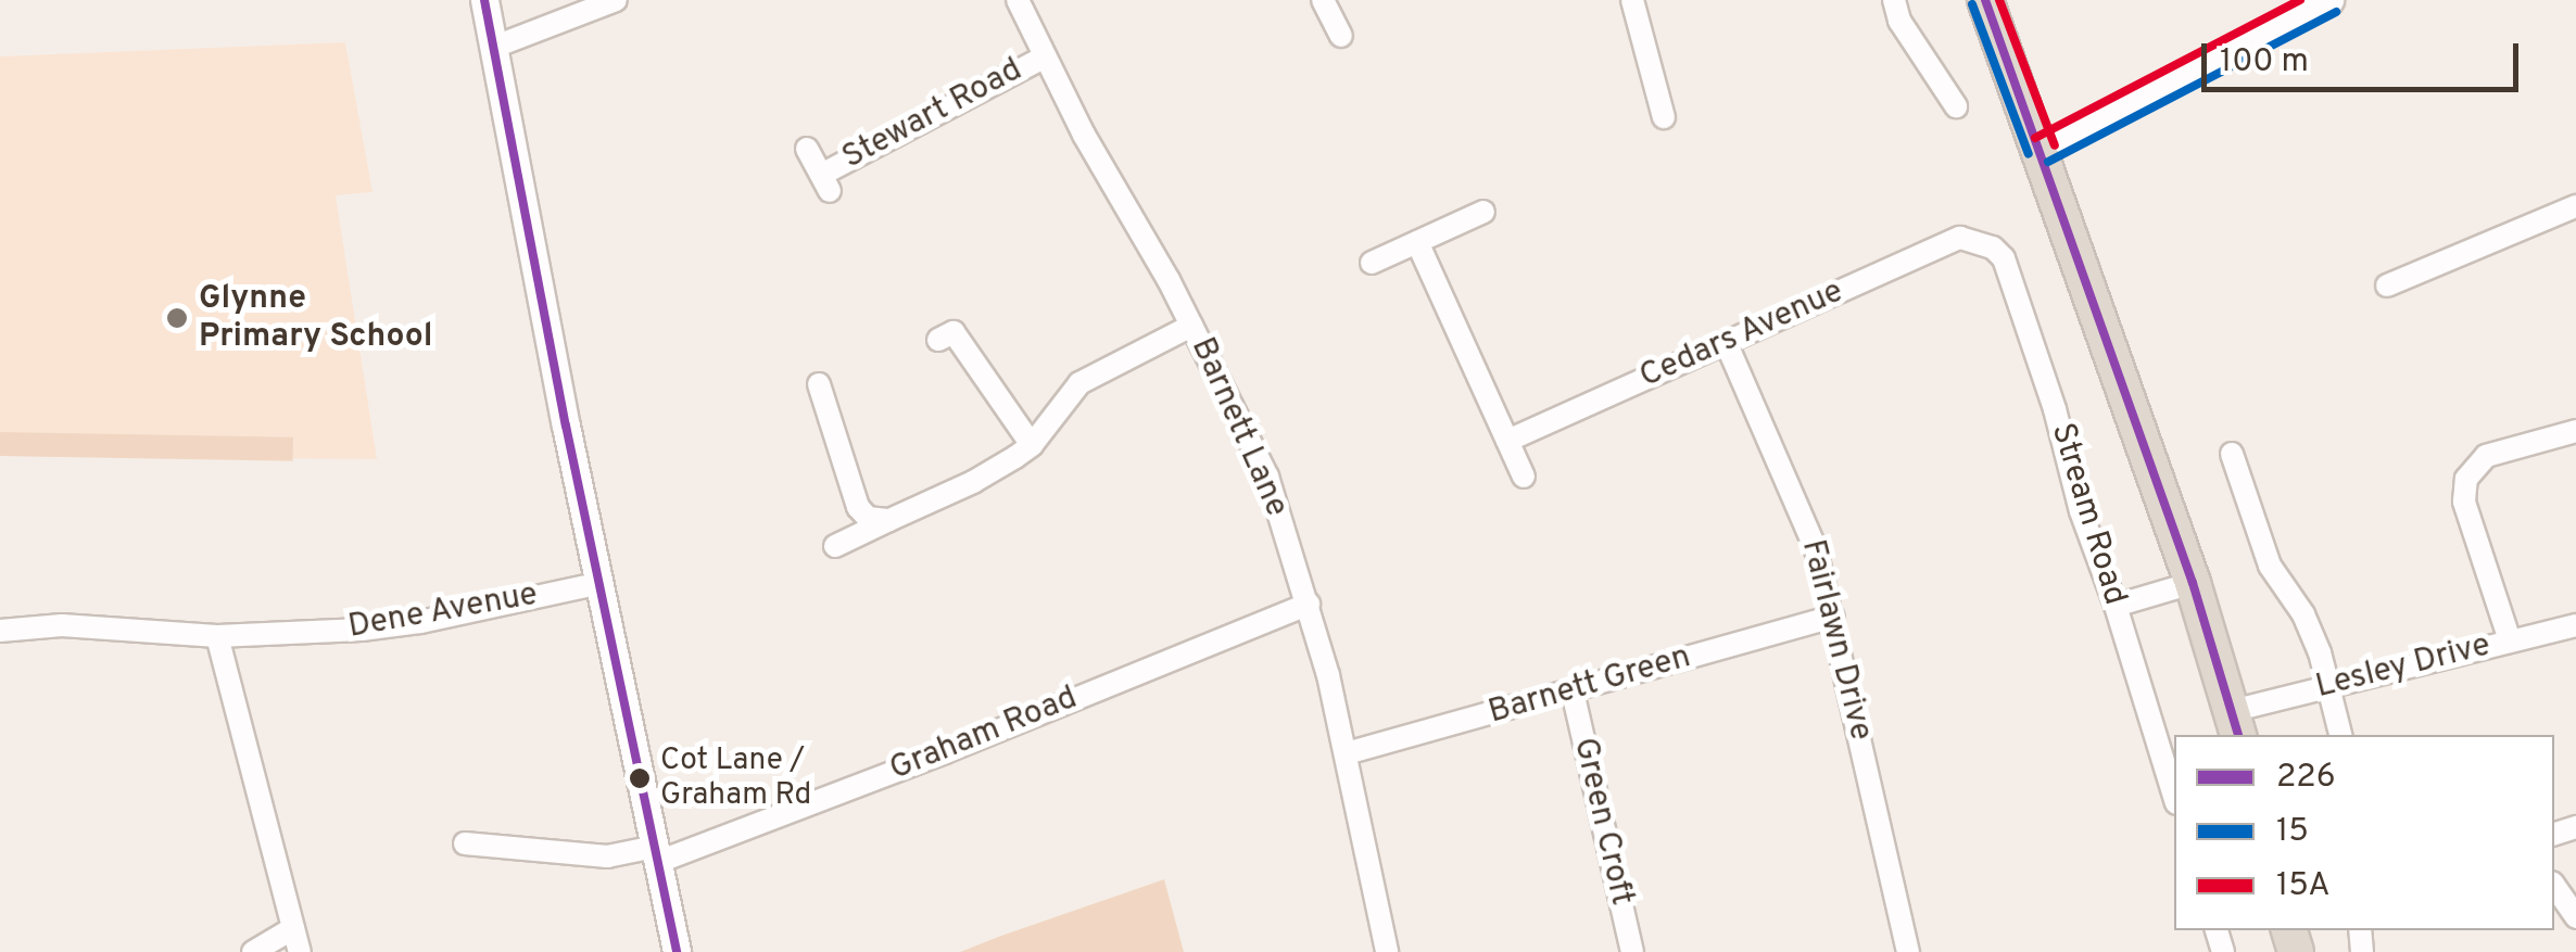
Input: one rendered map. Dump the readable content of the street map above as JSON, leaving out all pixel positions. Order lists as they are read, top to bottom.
{
  "streets": {
    "street": [
      "Stewart Road",
      "Cedars Avenue",
      "Barnett Lane",
      "Stream Road",
      "Dene Avenue",
      "Fairlawn Drive",
      "Lesley Drive",
      "Barnett Green",
      "Graham Road",
      "Green Croft"
    ]
  },
  "crossings": [
    ["Stewart Road", "Barnett Lane"],
    ["Cedars Avenue", "Stream Road"],
    ["Cedars Avenue", "Fairlawn Drive"],
    ["Barnett Lane", "Barnett Green"],
    ["Barnett Lane", "Graham Road"],
    ["Fairlawn Drive", "Barnett Green"],
    ["Barnett Green", "Green Croft"]
  ],
  "places": ["Glynne Primary School", "Cot Lane / Graham Rd"],
  "lines": ["transit line 226", "transit line 15A", "transit line 15"],
  "legend": ["226", "15", "15A"],
  "scale_bar": "100 m"
}
